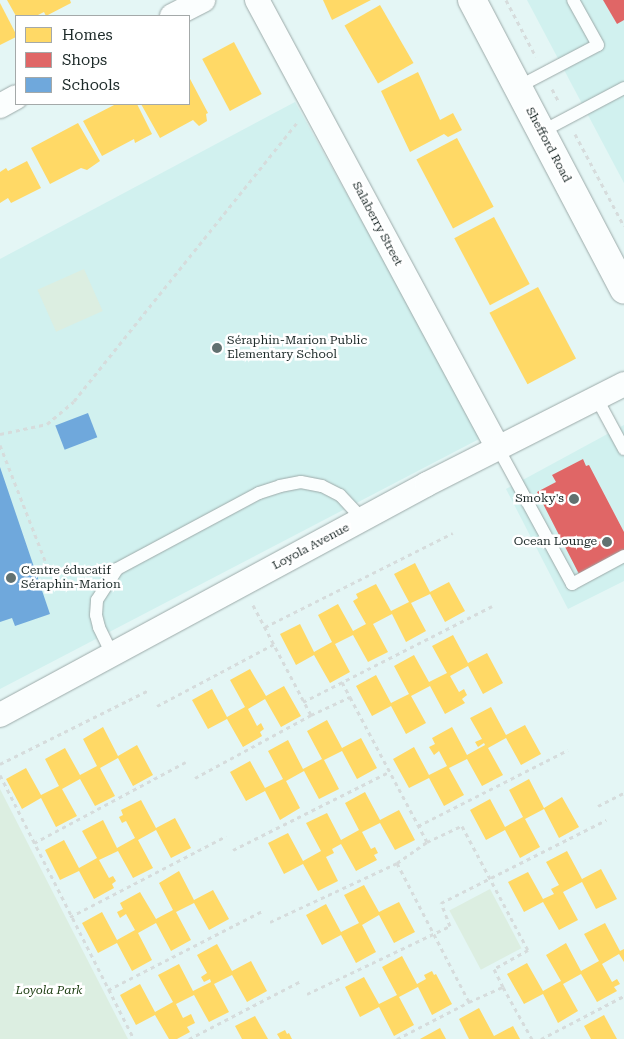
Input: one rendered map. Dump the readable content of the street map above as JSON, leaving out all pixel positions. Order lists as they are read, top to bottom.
{
  "streets": {
    "street": ["Shefford Road", "Salaberry Street", "Loyola Avenue"]
  },
  "crossings": [
    ["Salaberry Street", "Loyola Avenue"]
  ],
  "parks": ["Loyola Park"],
  "places": [
    "Séraphin-Marion Public Elementary School",
    "Smoky's",
    "Ocean Lounge",
    "Centre éducatif Séraphin-Marion"
  ],
  "legend": ["Homes", "Shops", "Schools"]
}
